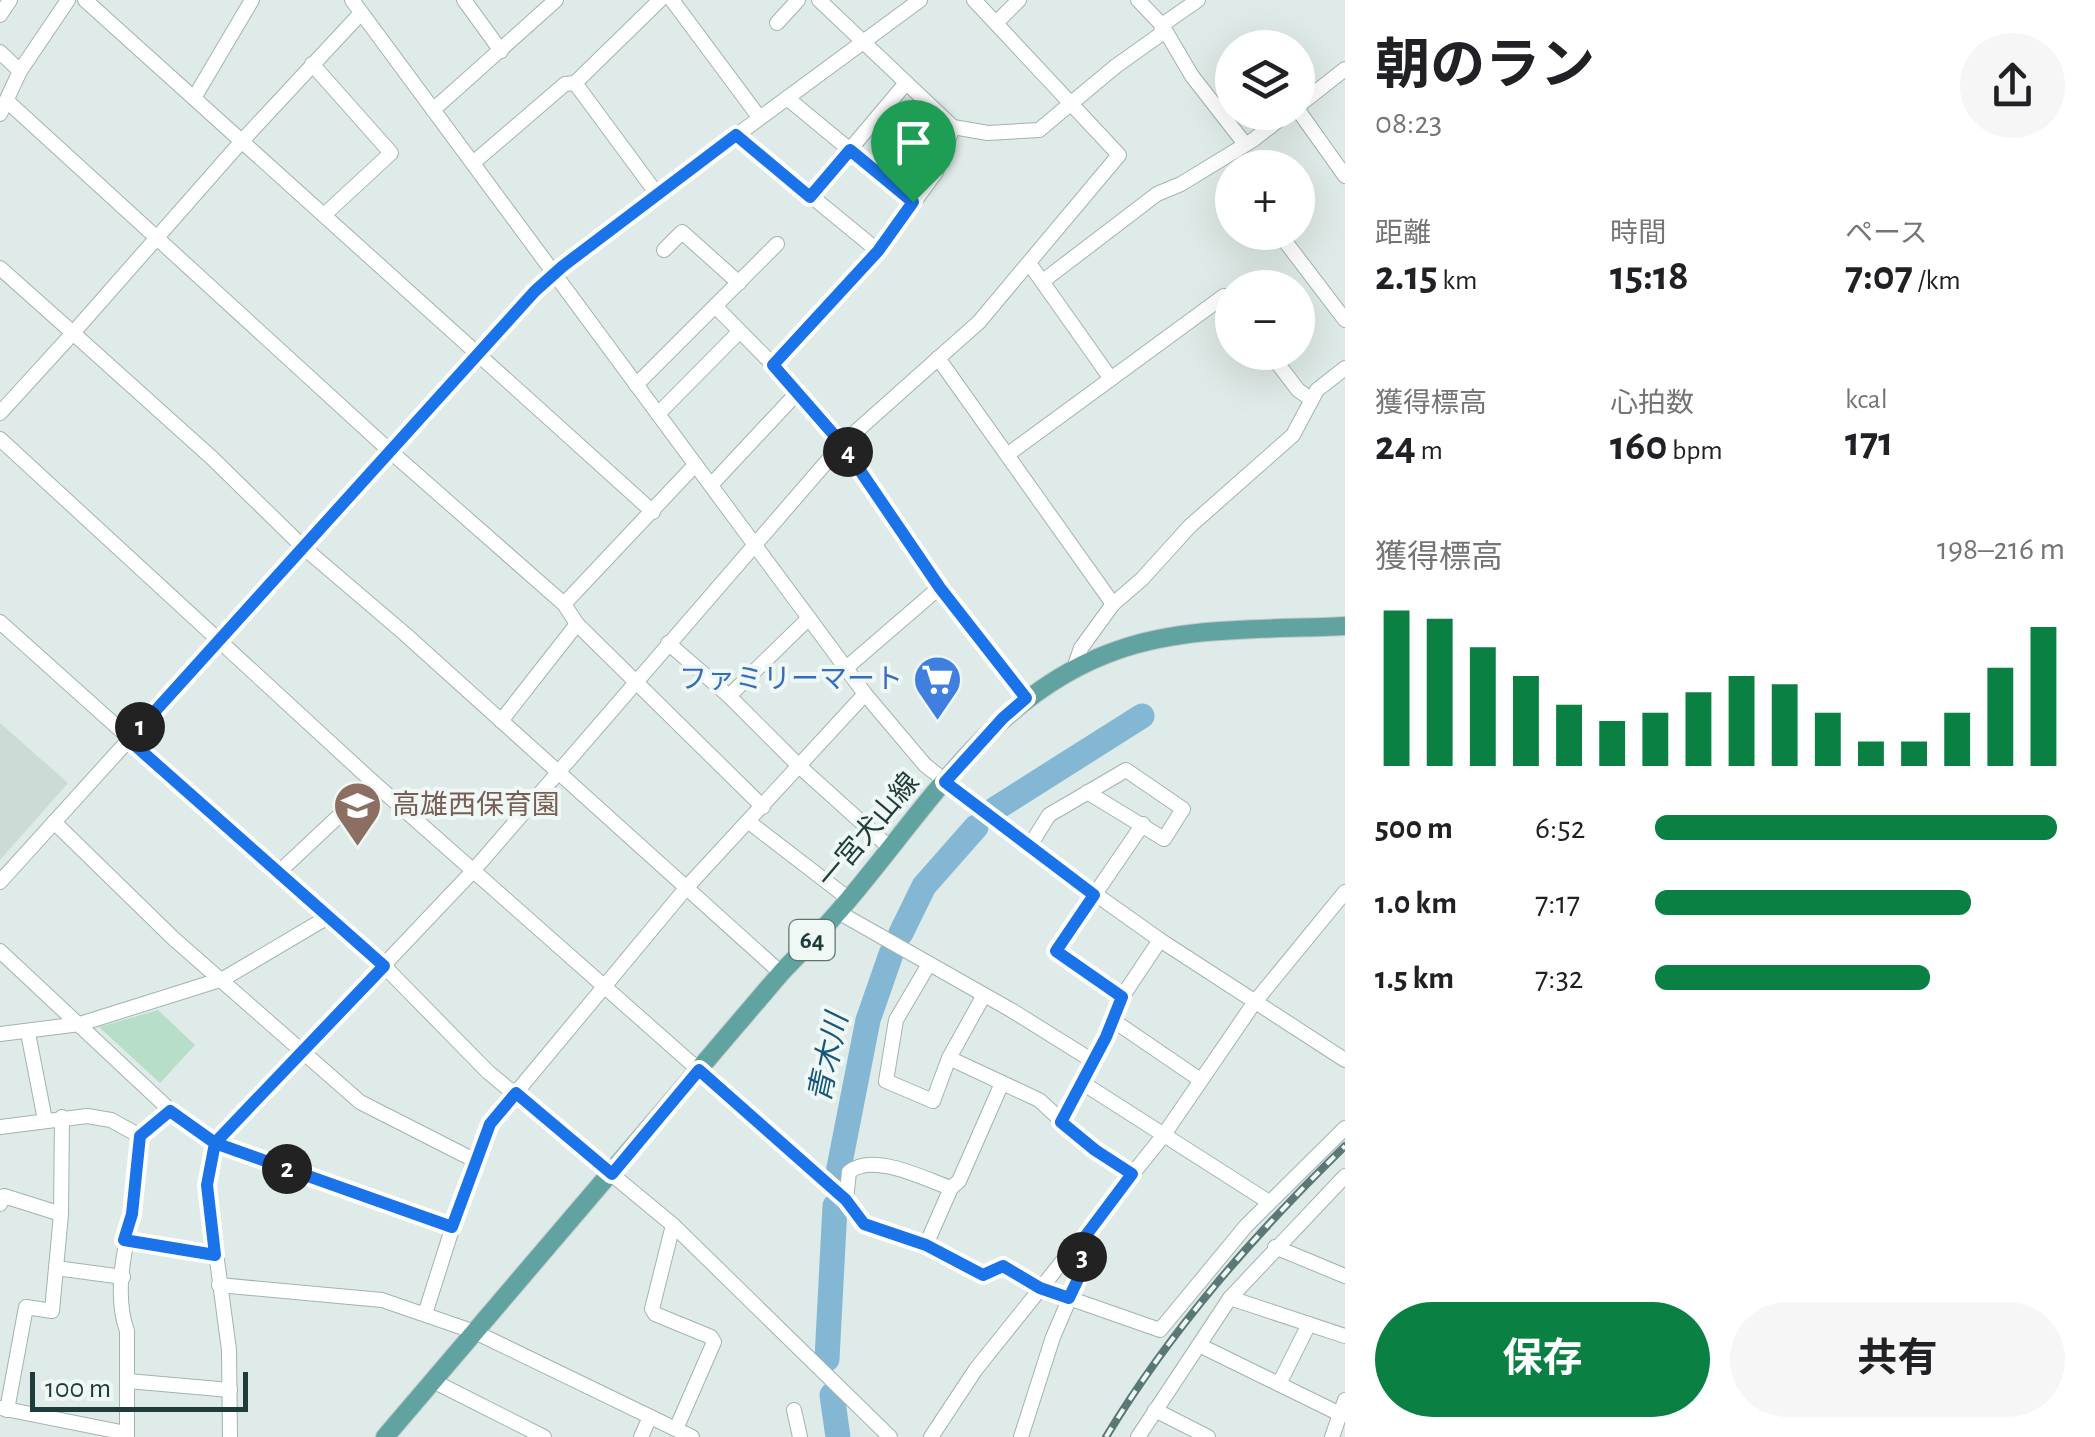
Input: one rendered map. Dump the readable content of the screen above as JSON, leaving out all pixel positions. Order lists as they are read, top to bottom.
{
  "streets": {
    "main road": ["一宮犬山線", "64"]
  },
  "water": ["青木川"],
  "places": {
    "supermarket": ["ファミリーマート"],
    "school or university": ["高雄西保育園"]
  },
  "scale_bar": "100 m",
  "page": {
    "heading": ["朝のラン", "08:23"],
    "map_buttons": ["+", "−"],
    "stats": [
      ["距離", "2.15 km"],
      ["時間", "15:18"],
      ["ペース", "7:07 /km"],
      ["獲得標高", "24 m"],
      ["心拍数", "160 bpm"],
      ["kcal", "171"]
    ],
    "pins": [
      "4",
      "1",
      "2",
      "3"
    ],
    "chart": ["獲得標高", "198–216 m"],
    "list": [
      {
        "name": "500 m",
        "note": "6:52"
      },
      {
        "name": "1.0 km",
        "note": "7:17"
      },
      {
        "name": "1.5 km",
        "note": "7:32"
      }
    ],
    "buttons": ["保存", "共有"],
    "scale": "100 m"
  }
}
